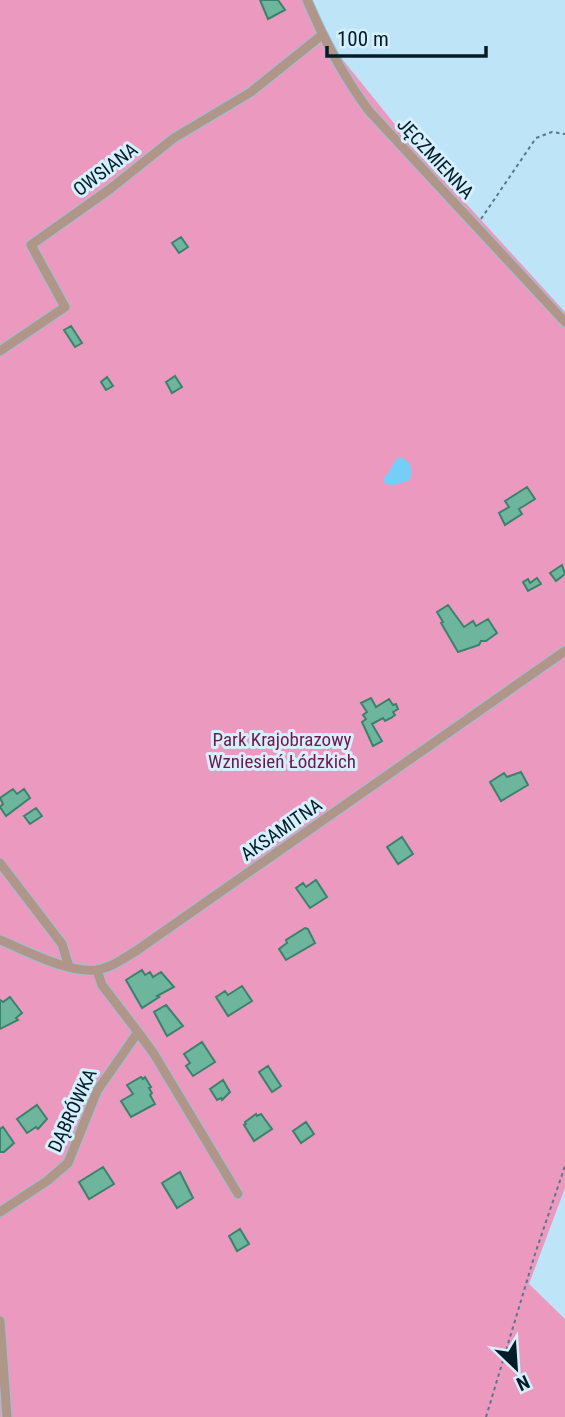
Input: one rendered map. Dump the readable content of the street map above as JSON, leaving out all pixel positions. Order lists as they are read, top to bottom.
{
  "streets": {
    "street": [
      "JĘCZMIENNA",
      "OWSIANA",
      "AKSAMITNA",
      "DĄBRÓWKA"
    ]
  },
  "crossings": [
    ["JĘCZMIENNA", "OWSIANA"]
  ],
  "parks": ["Park Krajobrazowy Wzniesień Łódzkich"],
  "scale_bar": "100 m",
  "north": "bottom right"
}
